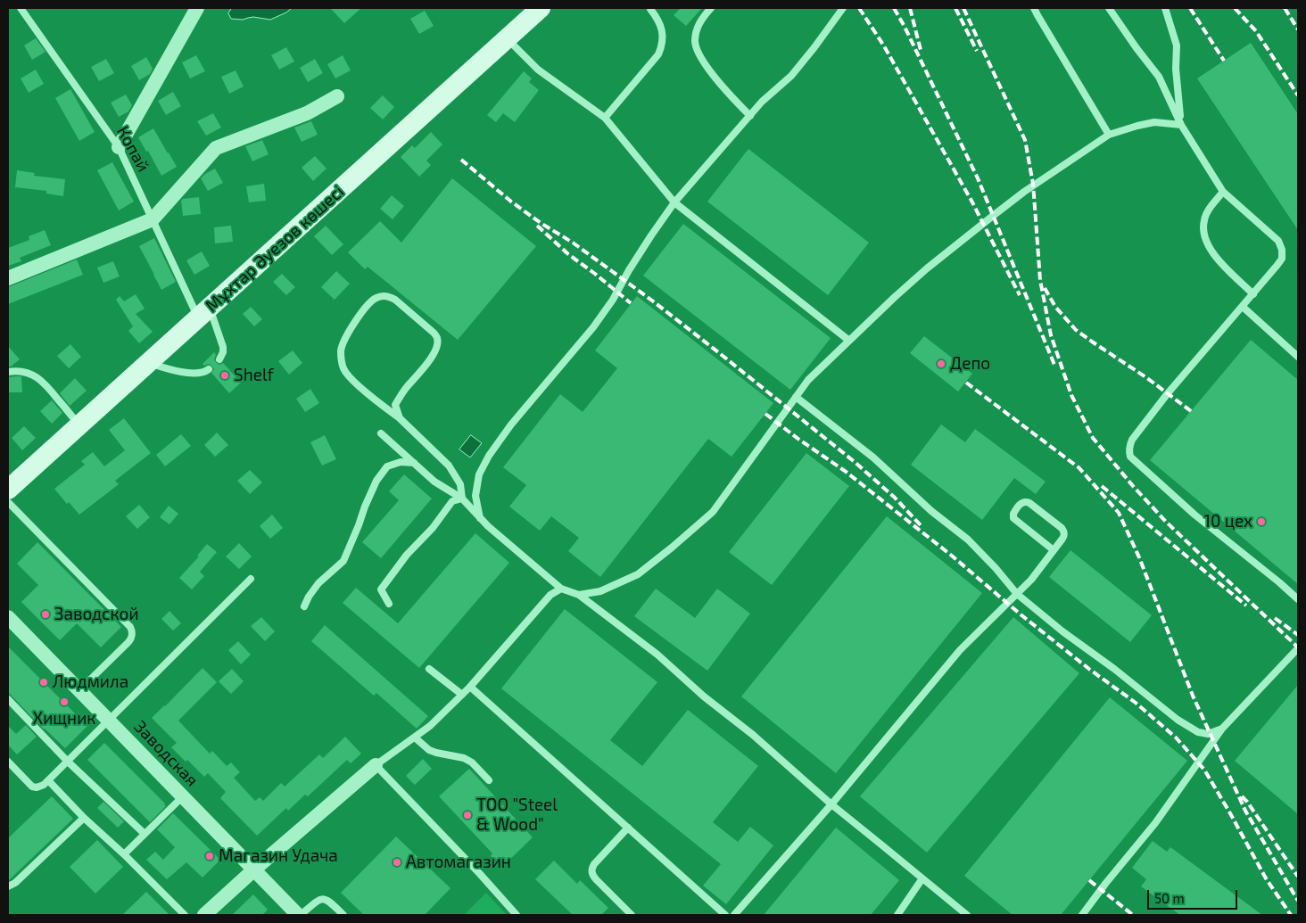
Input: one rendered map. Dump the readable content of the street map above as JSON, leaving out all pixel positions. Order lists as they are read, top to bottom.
{
  "streets": {
    "street": ["Мұхтар Әуезов көшесі", "Заводская"],
    "lane": ["Копай"]
  },
  "crossings": [
    ["Копай", "Мұхтар Әуезов көшесі"]
  ],
  "places": [
    "Депо",
    "Shelf",
    "10 цех",
    "Заводской",
    "Людмила",
    "Хищник",
    "TOO \"Steel & Wood\"",
    "Магазин Удача",
    "Автомагазин"
  ],
  "scale_bar": "50 m"
}
